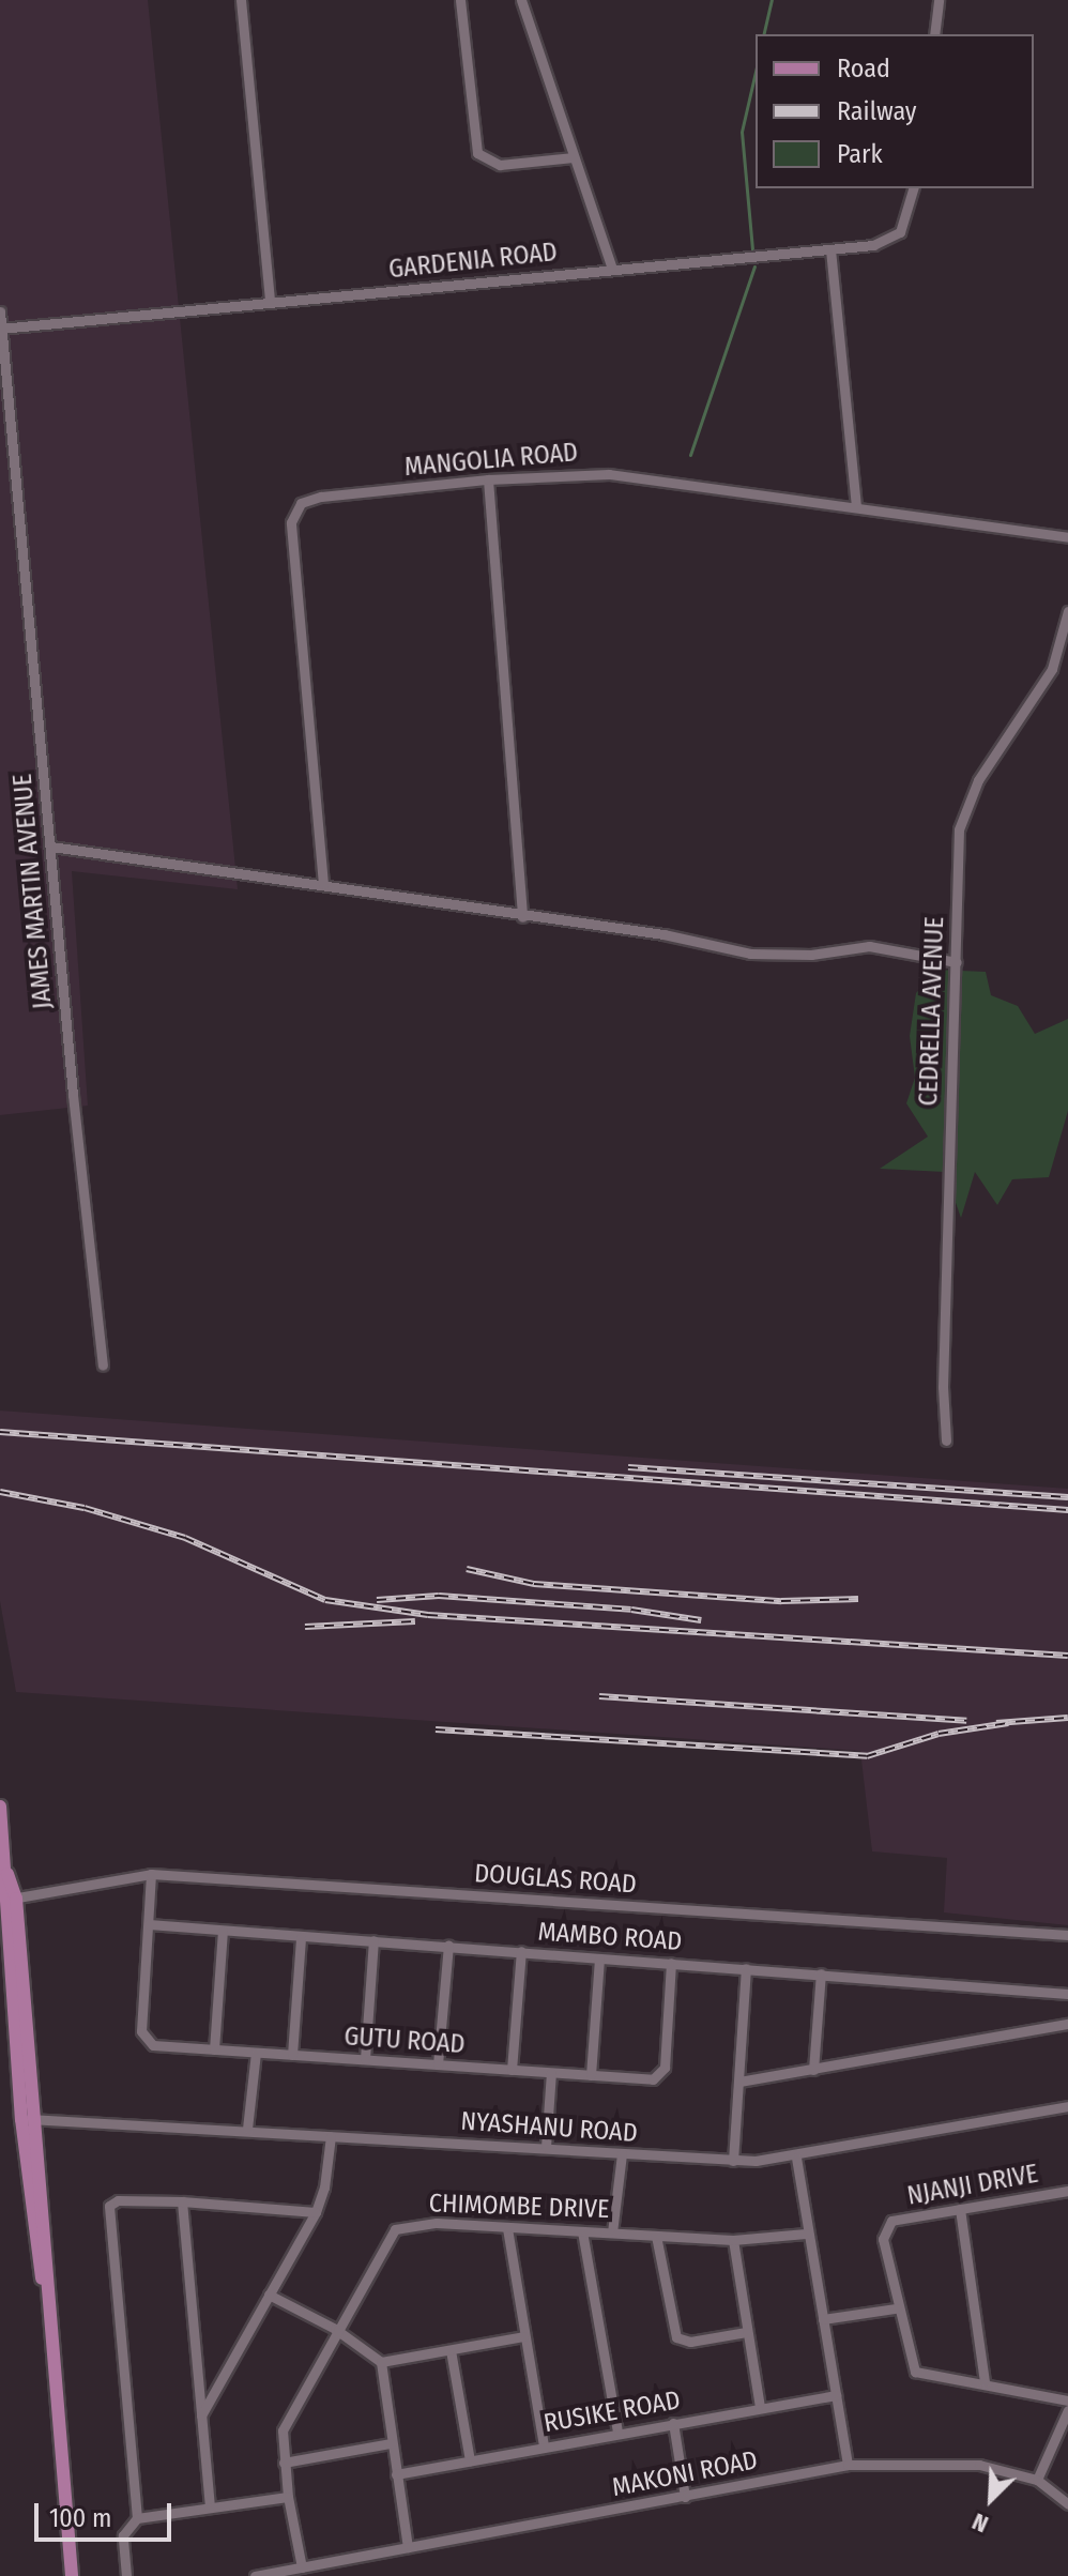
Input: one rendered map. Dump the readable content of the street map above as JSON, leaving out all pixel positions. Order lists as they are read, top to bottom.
{
  "streets": {
    "street": [
      "GARDENIA ROAD",
      "MANGOLIA ROAD",
      "JAMES MARTIN AVENUE",
      "CEDRELLA AVENUE",
      "DOUGLAS ROAD",
      "MAMBO ROAD",
      "GUTU ROAD",
      "NYASHANU ROAD",
      "NJANJI DRIVE",
      "CHIMOMBE DRIVE",
      "RUSIKE ROAD",
      "MAKONI ROAD"
    ]
  },
  "crossings": [
    ["GARDENIA ROAD", "JAMES MARTIN AVENUE"],
    ["MAMBO ROAD", "GUTU ROAD"],
    ["CHIMOMBE DRIVE", "MAKONI ROAD"]
  ],
  "legend": ["Road", "Railway", "Park"],
  "scale_bar": "100 m",
  "north": "bottom left"
}
